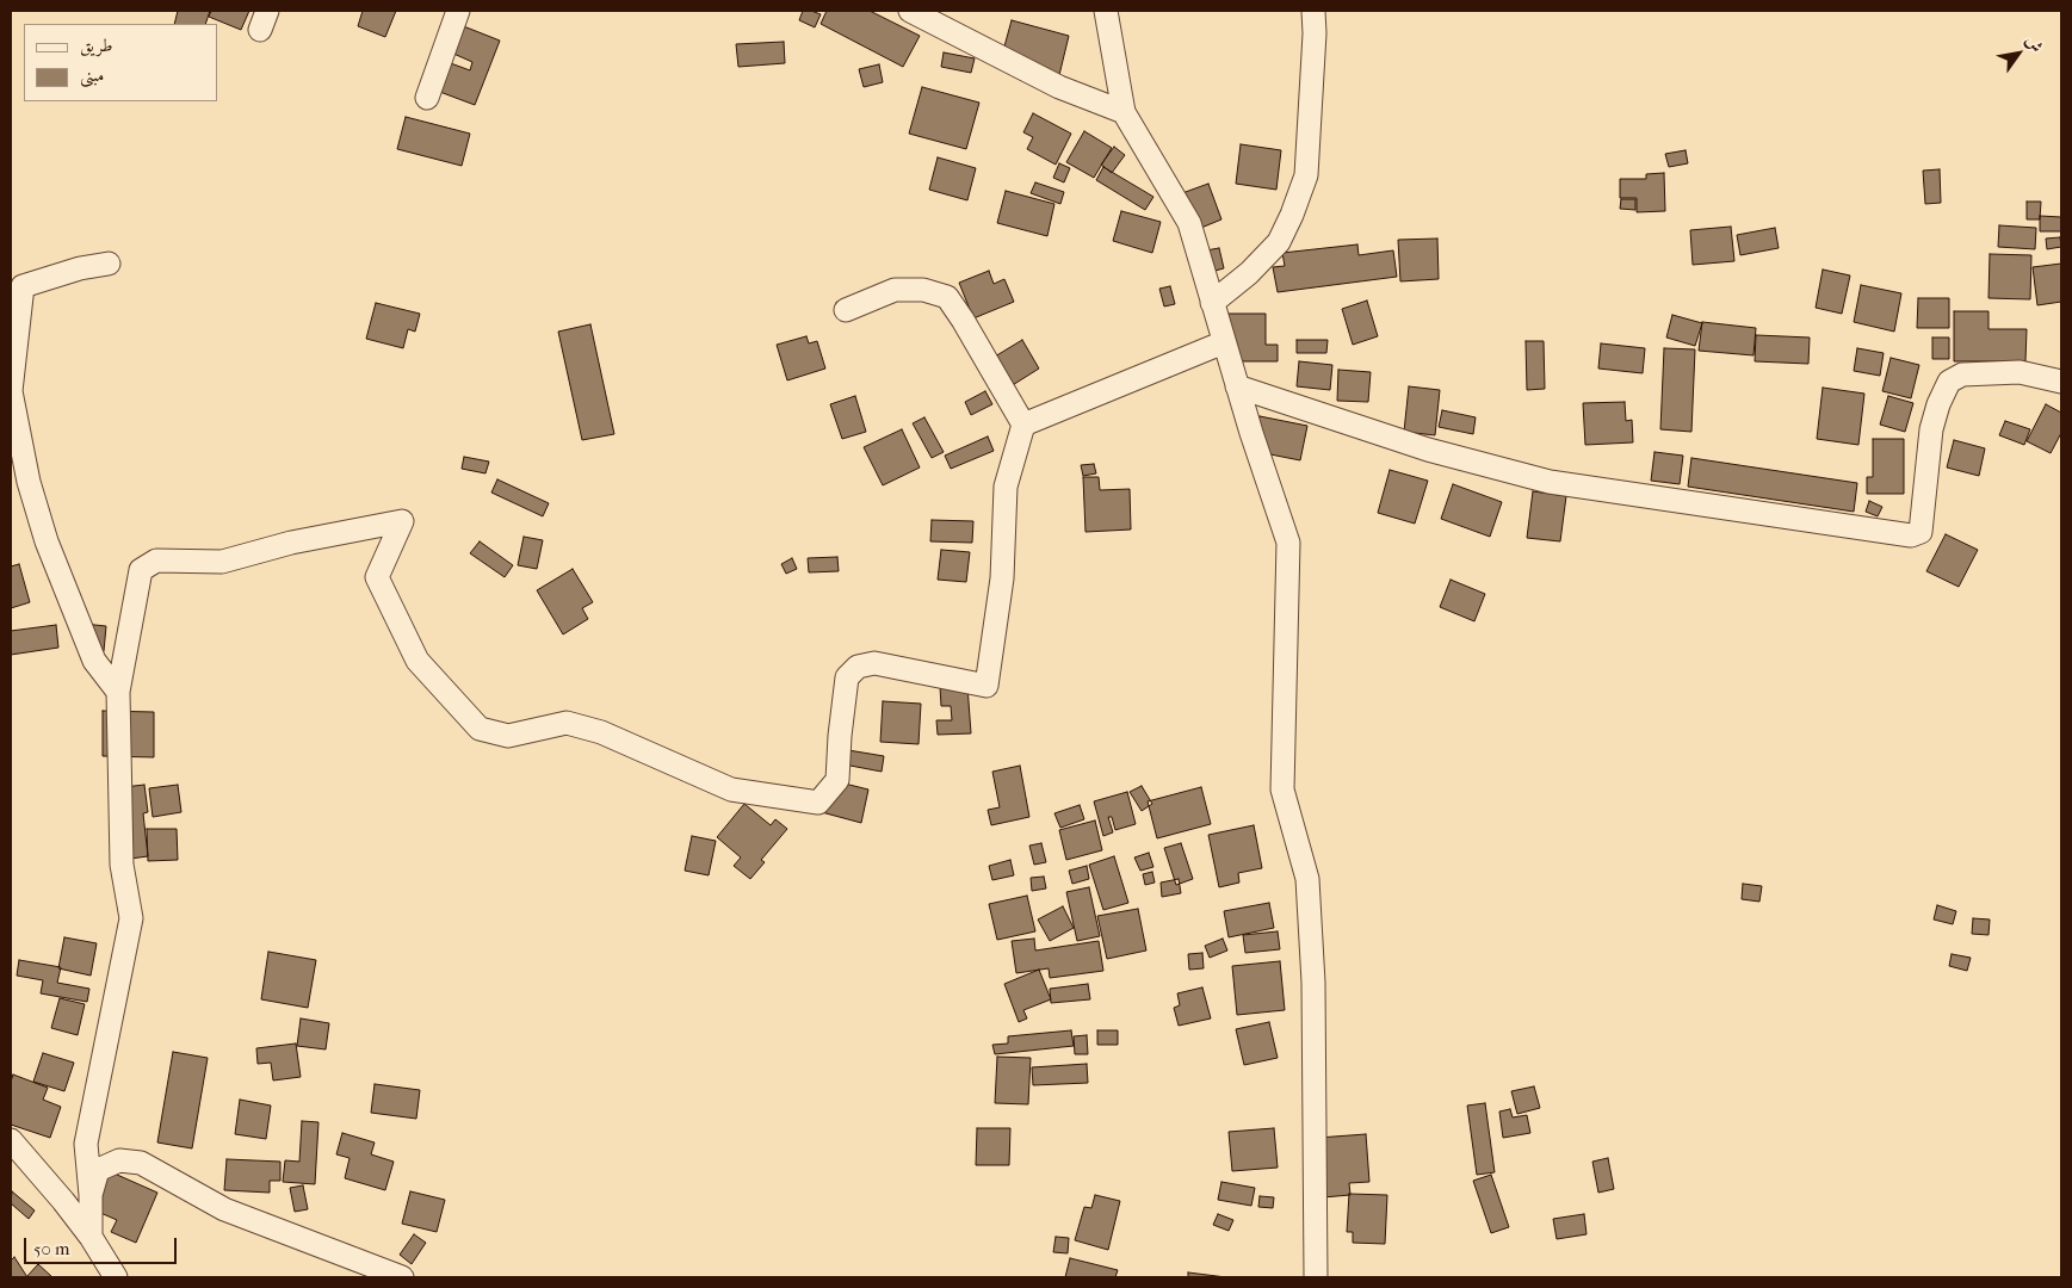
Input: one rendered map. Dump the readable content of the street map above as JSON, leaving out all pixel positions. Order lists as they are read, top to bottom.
{
  "legend": ["طريق", "مبنى"],
  "scale_bar": "50 m",
  "north": "top right"
}
